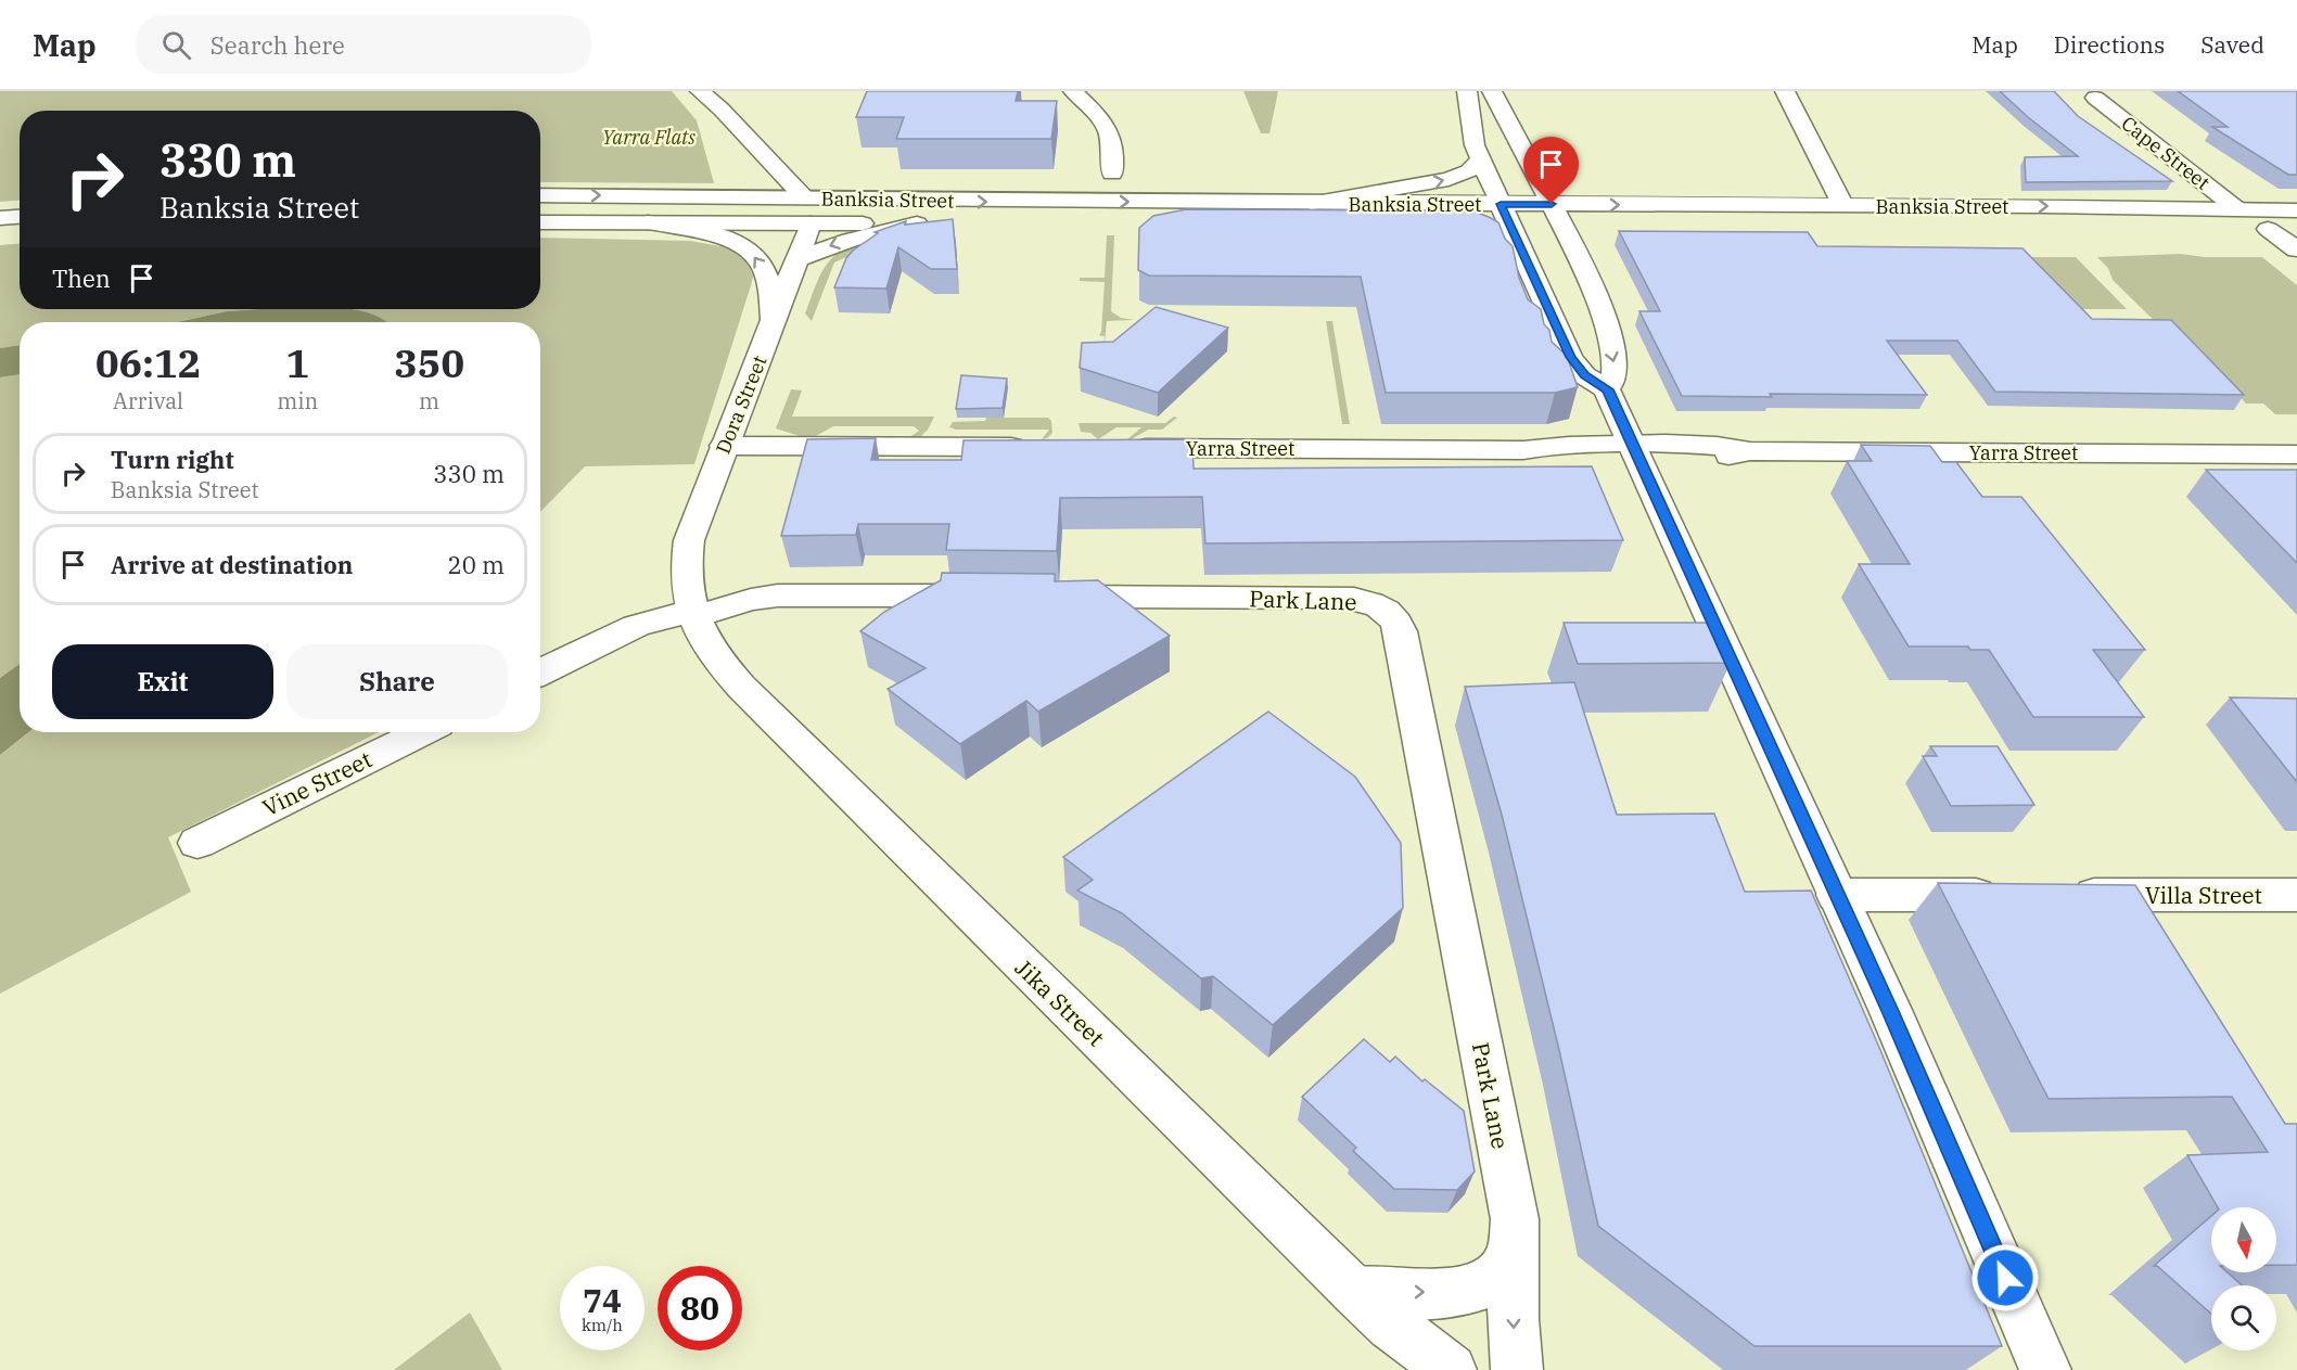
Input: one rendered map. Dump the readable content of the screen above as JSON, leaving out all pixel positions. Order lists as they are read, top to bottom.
{
  "streets": {
    "main road": [
      "Cape Street",
      "Banksia Street",
      "Dora Street",
      "Yarra Street",
      "Park Lane",
      "Vine Street",
      "Villa Street",
      "Jika Street"
    ]
  },
  "crossings": [
    ["Cape Street", "Banksia Street"],
    ["Banksia Street", "Dora Street"],
    ["Dora Street", "Jika Street"],
    ["Park Lane", "Jika Street"]
  ],
  "parks": ["Yarra Flats"],
  "north": "bottom",
  "page": {
    "header": "Map",
    "search": "Search here",
    "nav": ["Map", "Directions", "Saved"],
    "turn": ["330 m", "Banksia Street"],
    "then": "Then",
    "eta": [
      "06:12",
      "Arrival",
      "1",
      "min",
      "350",
      "m"
    ],
    "list": [
      {
        "name": "Turn right",
        "note": "Banksia Street",
        "value": "330 m"
      },
      {
        "name": "Arrive at destination",
        "value": "20 m"
      }
    ],
    "buttons": ["Exit", "Share"],
    "speed": "74 km/h",
    "limit": "80"
  }
}
